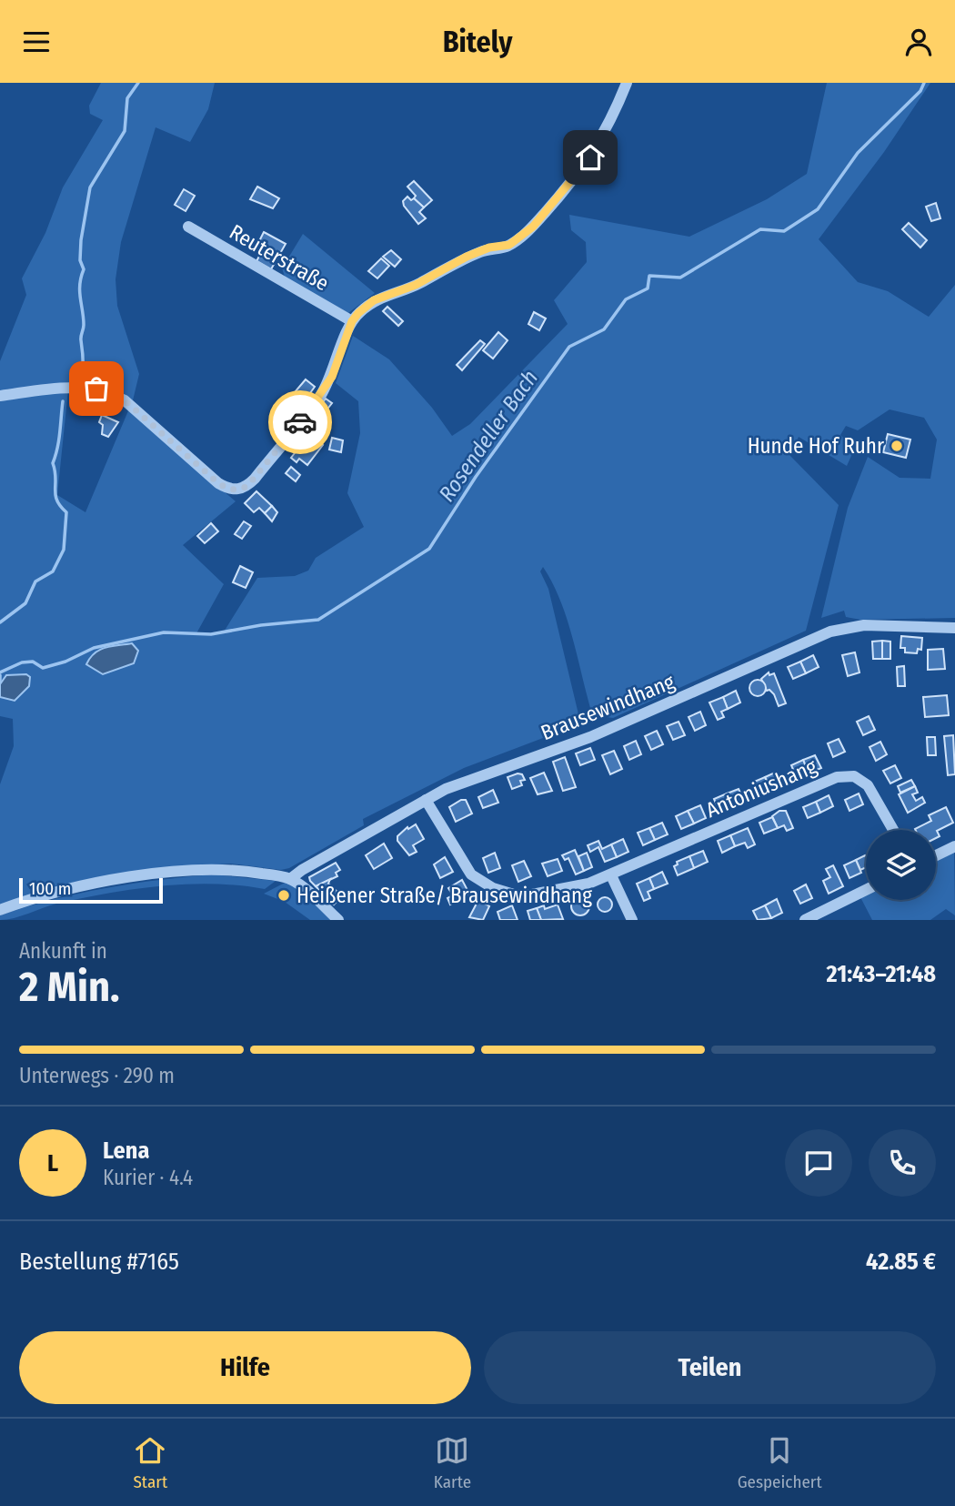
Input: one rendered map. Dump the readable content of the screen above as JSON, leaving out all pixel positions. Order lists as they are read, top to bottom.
{
  "streets": {
    "street": ["Reuterstraße", "Brausewindhang", "Antoniushang"]
  },
  "crossings": [
    ["Brausewindhang", "Antoniushang"]
  ],
  "water": ["Rosendeller Bach"],
  "places": ["Hunde Hof Ruhr", "Heißener Straße/ Brausewindhang"],
  "scale_bar": "100 m",
  "page": {
    "header": "Bitely",
    "scale": "100 m",
    "heading": ["2 Min.", "Ankunft in", "21:43–21:48"],
    "panel": [
      "Lena",
      "Kurier · 4.4",
      "Bestellung #7165",
      "42.85 €"
    ],
    "bar": "Unterwegs · 290 m",
    "round": "L",
    "buttons": ["Hilfe", "Teilen"],
    "tabs": ["Start", "Karte", "Gespeichert"]
  }
}
